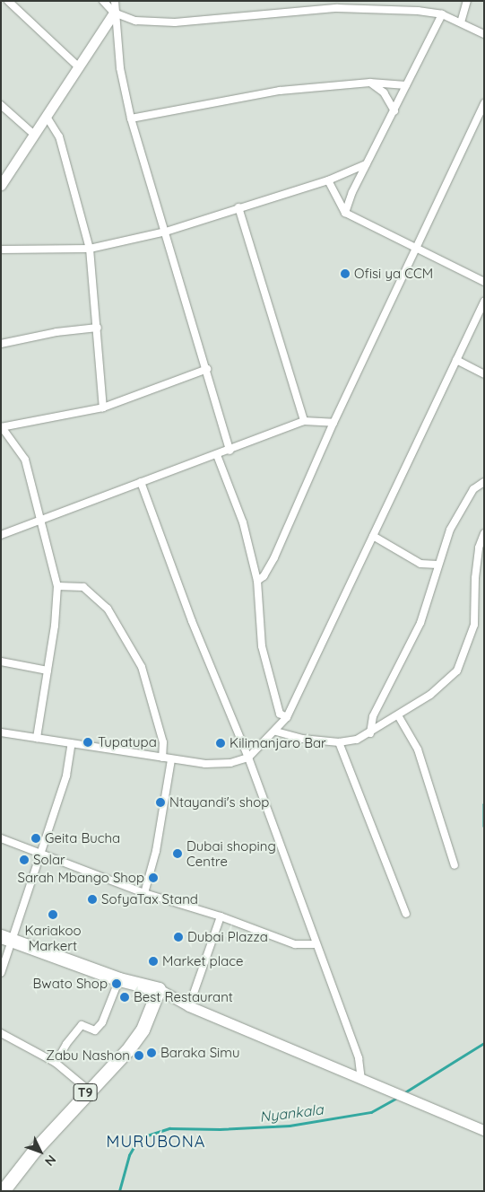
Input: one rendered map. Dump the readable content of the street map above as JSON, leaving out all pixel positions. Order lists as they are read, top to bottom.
{
  "streets": {
    "highway": ["T9"]
  },
  "districts": ["MURUBONA"],
  "water": ["Nyankala"],
  "places": [
    "Ofisi ya CCM",
    "Tupatupa",
    "Kilimanjaro Bar",
    "Ntayandi's shop",
    "Geita Bucha",
    "Dubai shoping Centre",
    "Solar",
    "Sarah Mbango Shop",
    "SofyaTax Stand",
    "Kariakoo Markert",
    "Dubai Plazza",
    "Market place",
    "Bwato Shop",
    "Best Restaurant",
    "Baraka Simu",
    "Zabu Nashon"
  ],
  "north": "bottom right"
}
